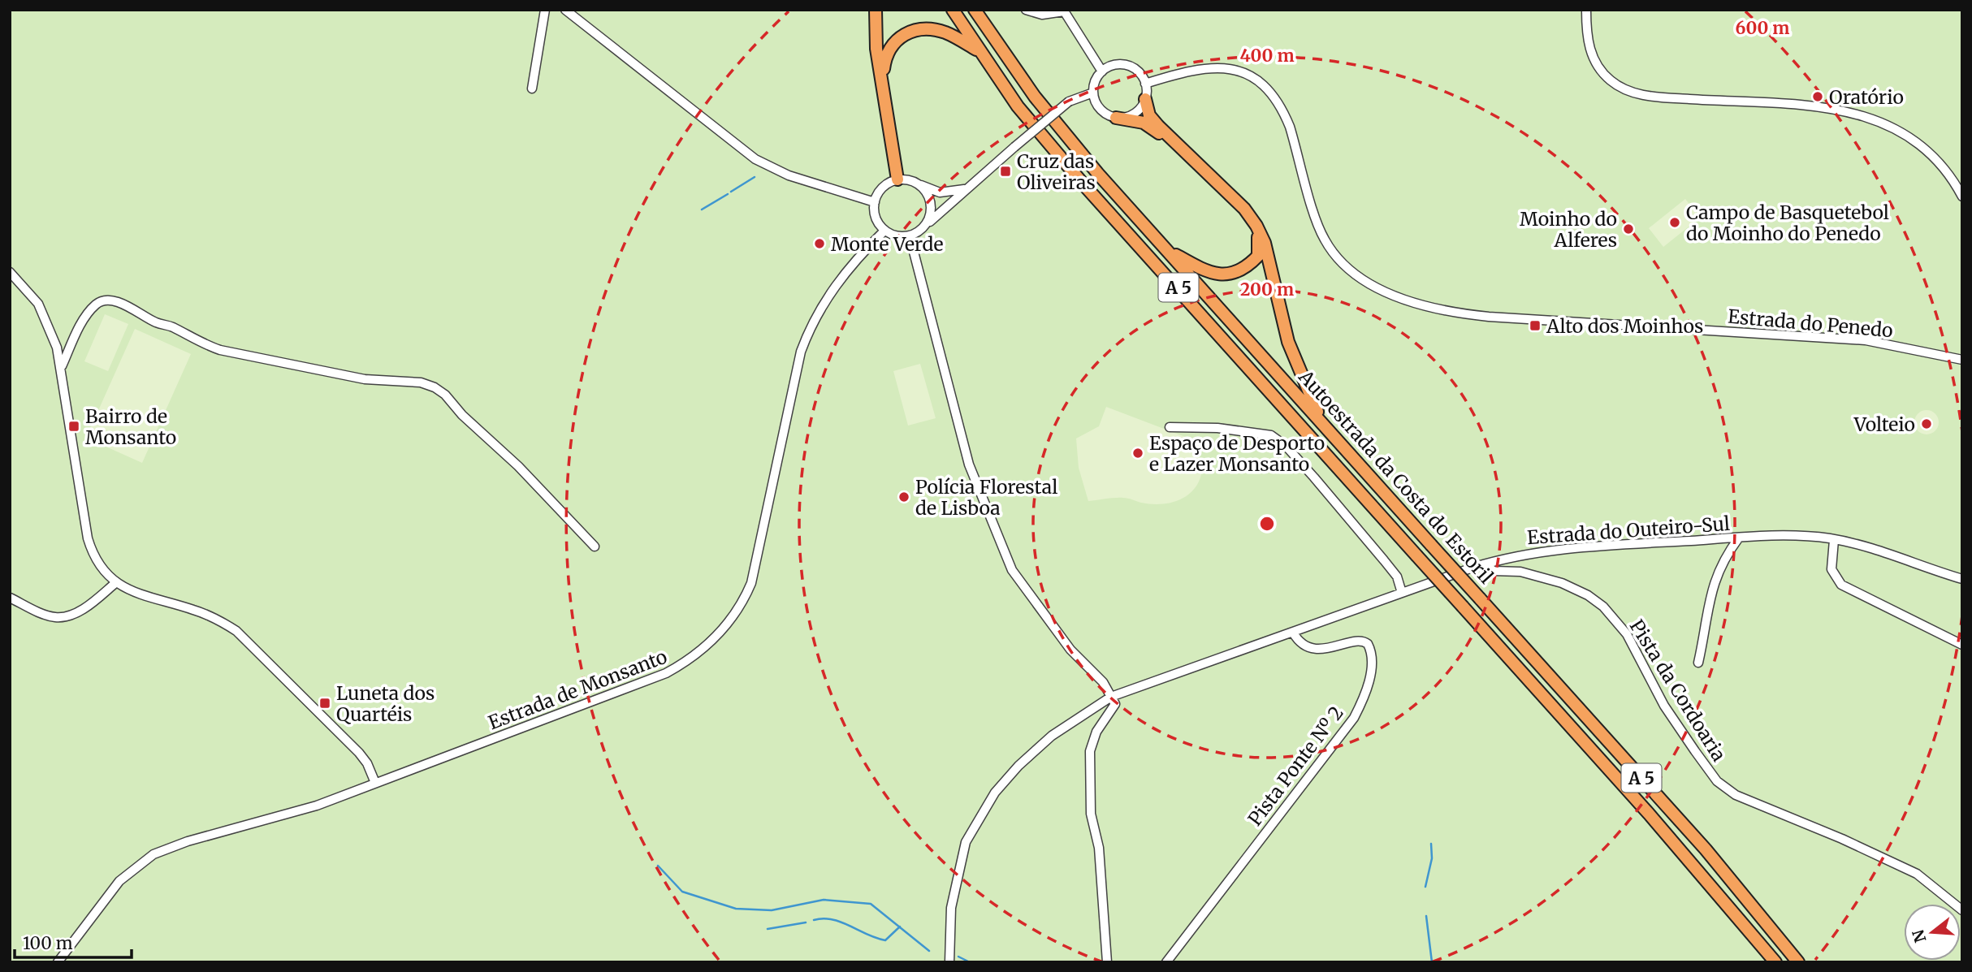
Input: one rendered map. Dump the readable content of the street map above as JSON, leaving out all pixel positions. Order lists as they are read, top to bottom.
{
  "streets": {
    "highway": ["A 5", "Autoestrada da Costa do Estoril"],
    "street": [
      "Estrada do Penedo",
      "Estrada do Outeiro-Sul",
      "Estrada de Monsanto",
      "Pista da Cordoaria",
      "Pista Ponte Nº 2"
    ]
  },
  "crossings": [
    ["Estrada do Outeiro-Sul", "Pista da Cordoaria"],
    ["Estrada do Outeiro-Sul", "Pista Ponte Nº 2"]
  ],
  "places": {
    "other": [
      "Oratório",
      "Campo de Basquetebol do Moinho do Penedo",
      "Moinho do Alferes",
      "Monte Verde",
      "Volteio",
      "Espaço de Desporto e Lazer Monsanto",
      "Polícia Florestal de Lisboa"
    ],
    "transit": [
      "Cruz das Oliveiras",
      "Alto dos Moinhos",
      "Bairro de Monsanto",
      "Luneta dos Quartéis"
    ]
  },
  "scale_bar": "100 m",
  "north": "left",
  "rings": ["600 m", "400 m", "200 m"]
}
